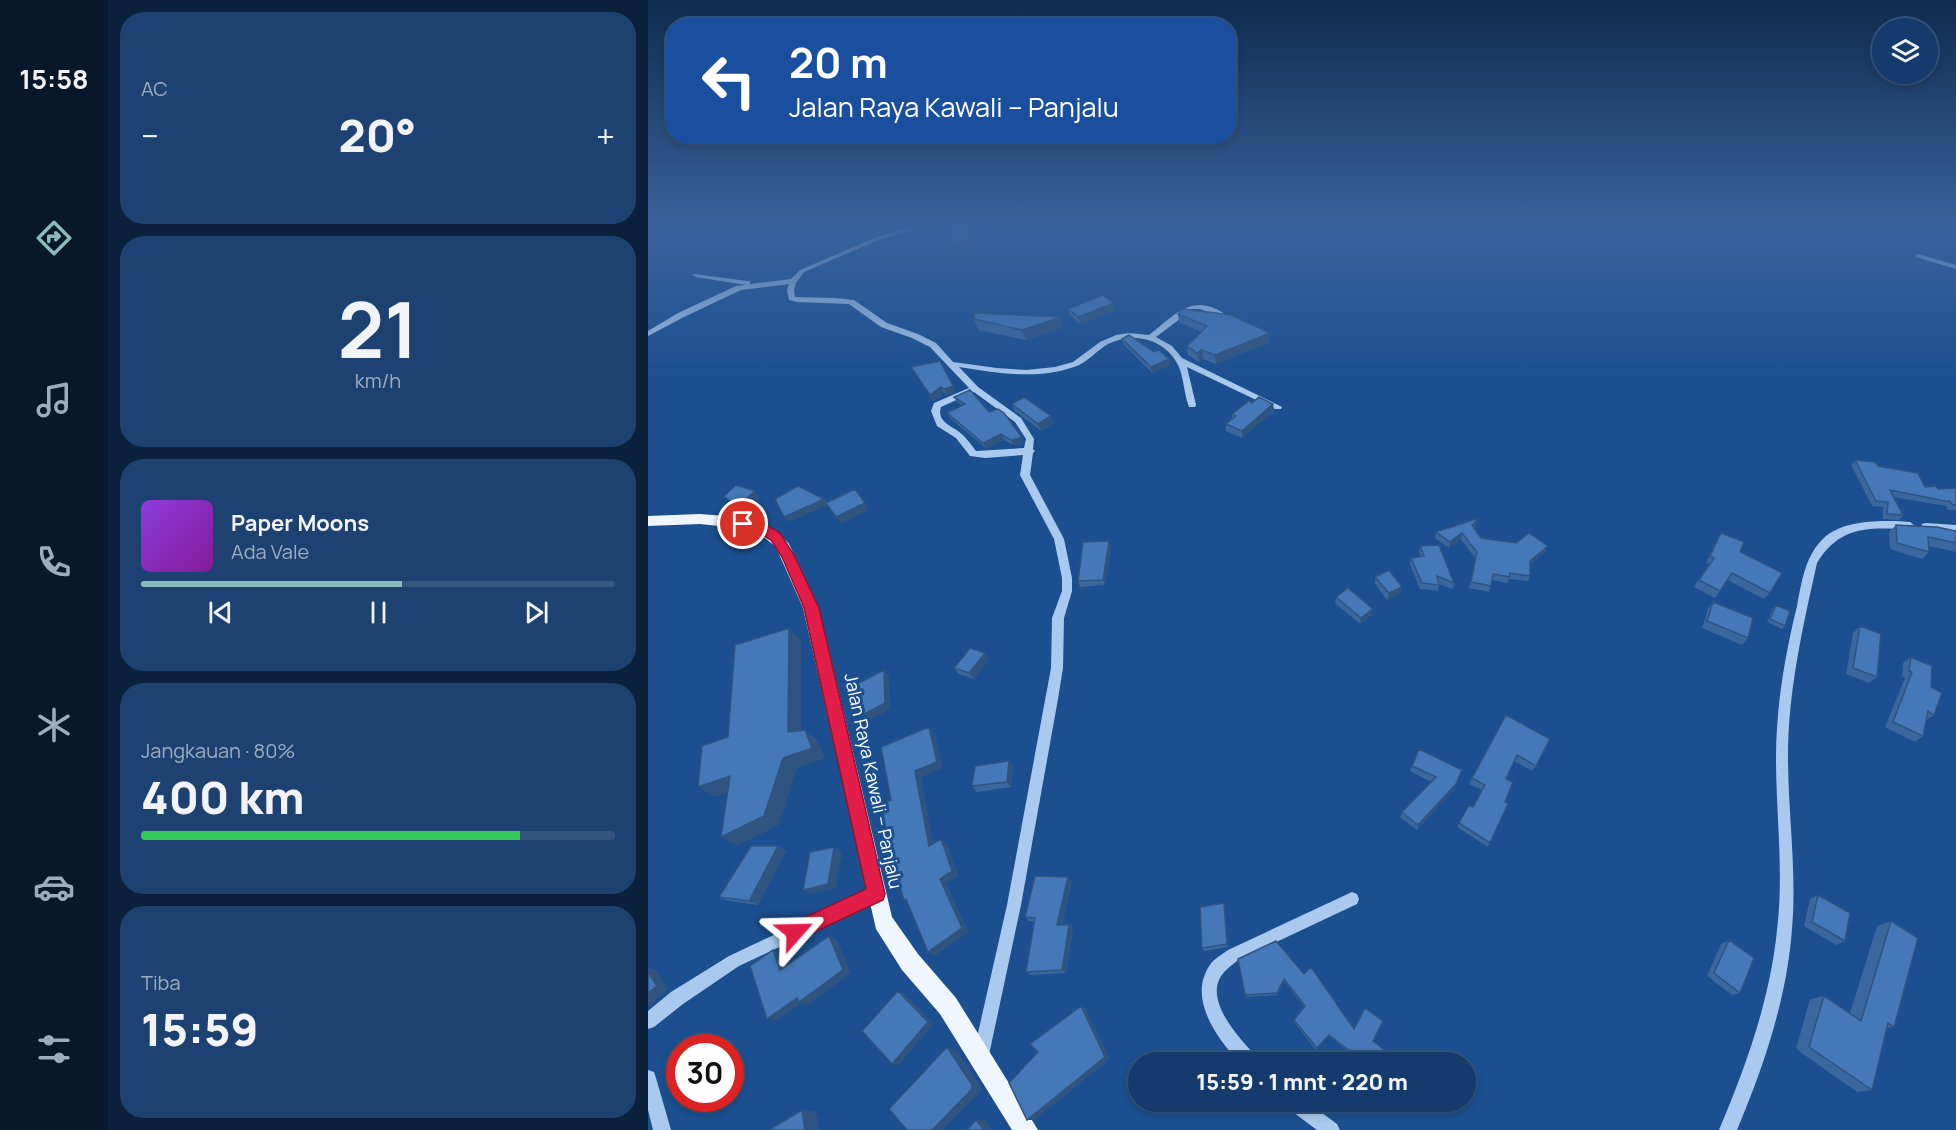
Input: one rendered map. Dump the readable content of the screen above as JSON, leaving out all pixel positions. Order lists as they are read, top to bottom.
{
  "streets": {
    "main road": ["Jalan Raya Kawali – Panjalu"]
  },
  "page": {
    "tabs": "15:58",
    "tile": [
      "AC",
      ["21", "km/h"],
      ["Jangkauan · 80%", "400 km"],
      ["Tiba", "15:59"]
    ],
    "turn": ["20 m", "Jalan Raya Kawali – Panjalu"],
    "heat": ["−", "20°", "+"],
    "song": ["Paper Moons", "Ada Vale"],
    "limit": "30",
    "trip": "15:59 · 1 mnt · 220 m"
  }
}
